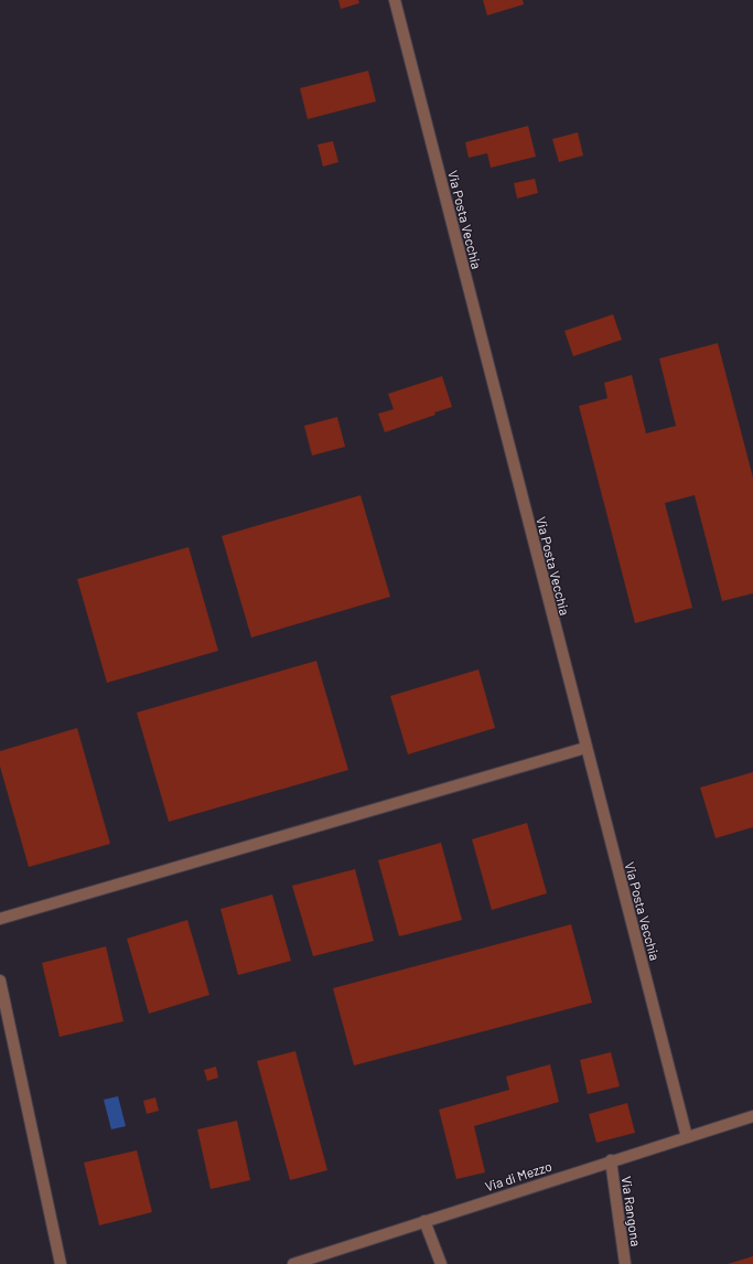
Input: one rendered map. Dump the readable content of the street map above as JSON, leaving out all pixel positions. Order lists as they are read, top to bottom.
{
  "streets": {
    "street": ["Via Posta Vecchia", "Via di Mezzo", "Via Rangona"]
  },
  "crossings": [
    ["Via Posta Vecchia", "Via di Mezzo"],
    ["Via di Mezzo", "Via Rangona"]
  ]
}
